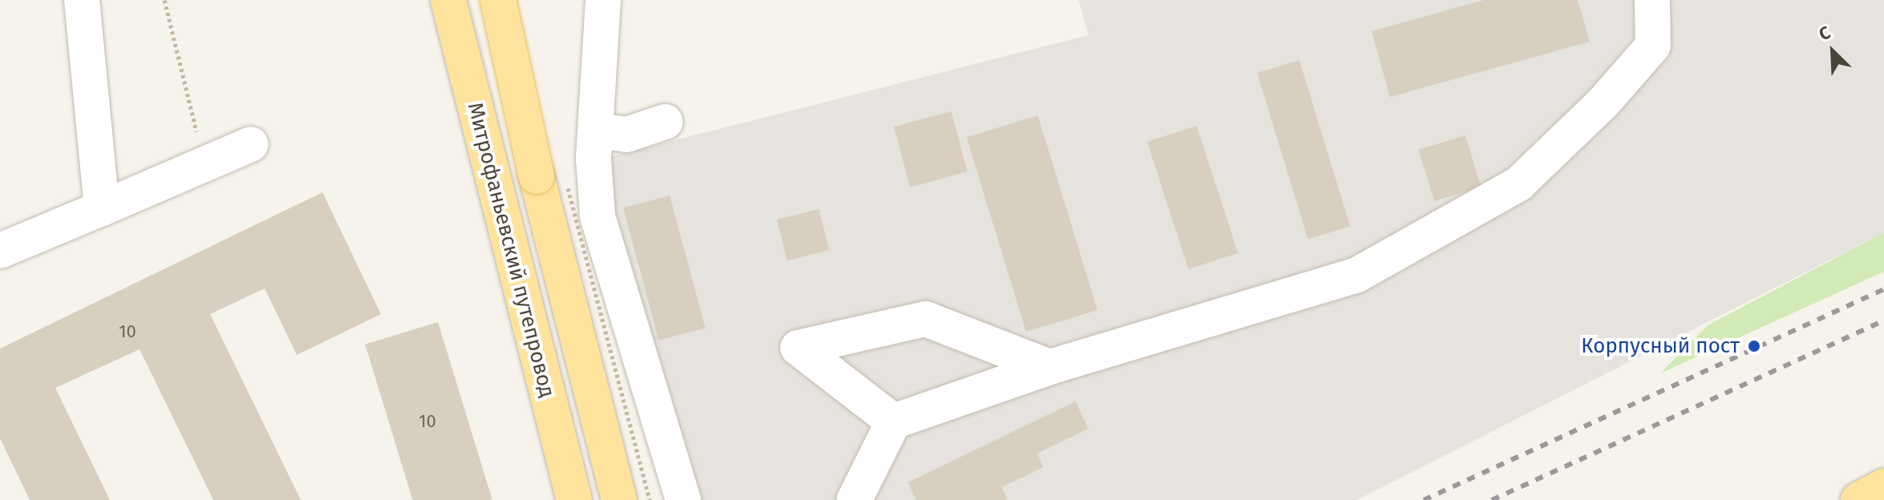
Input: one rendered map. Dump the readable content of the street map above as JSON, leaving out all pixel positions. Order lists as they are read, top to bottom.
{
  "streets": {
    "main road": ["Митрофаньевский путепровод"]
  },
  "places": ["Корпусный пост"],
  "house_numbers": ["10", "10"],
  "north": "top left"
}
